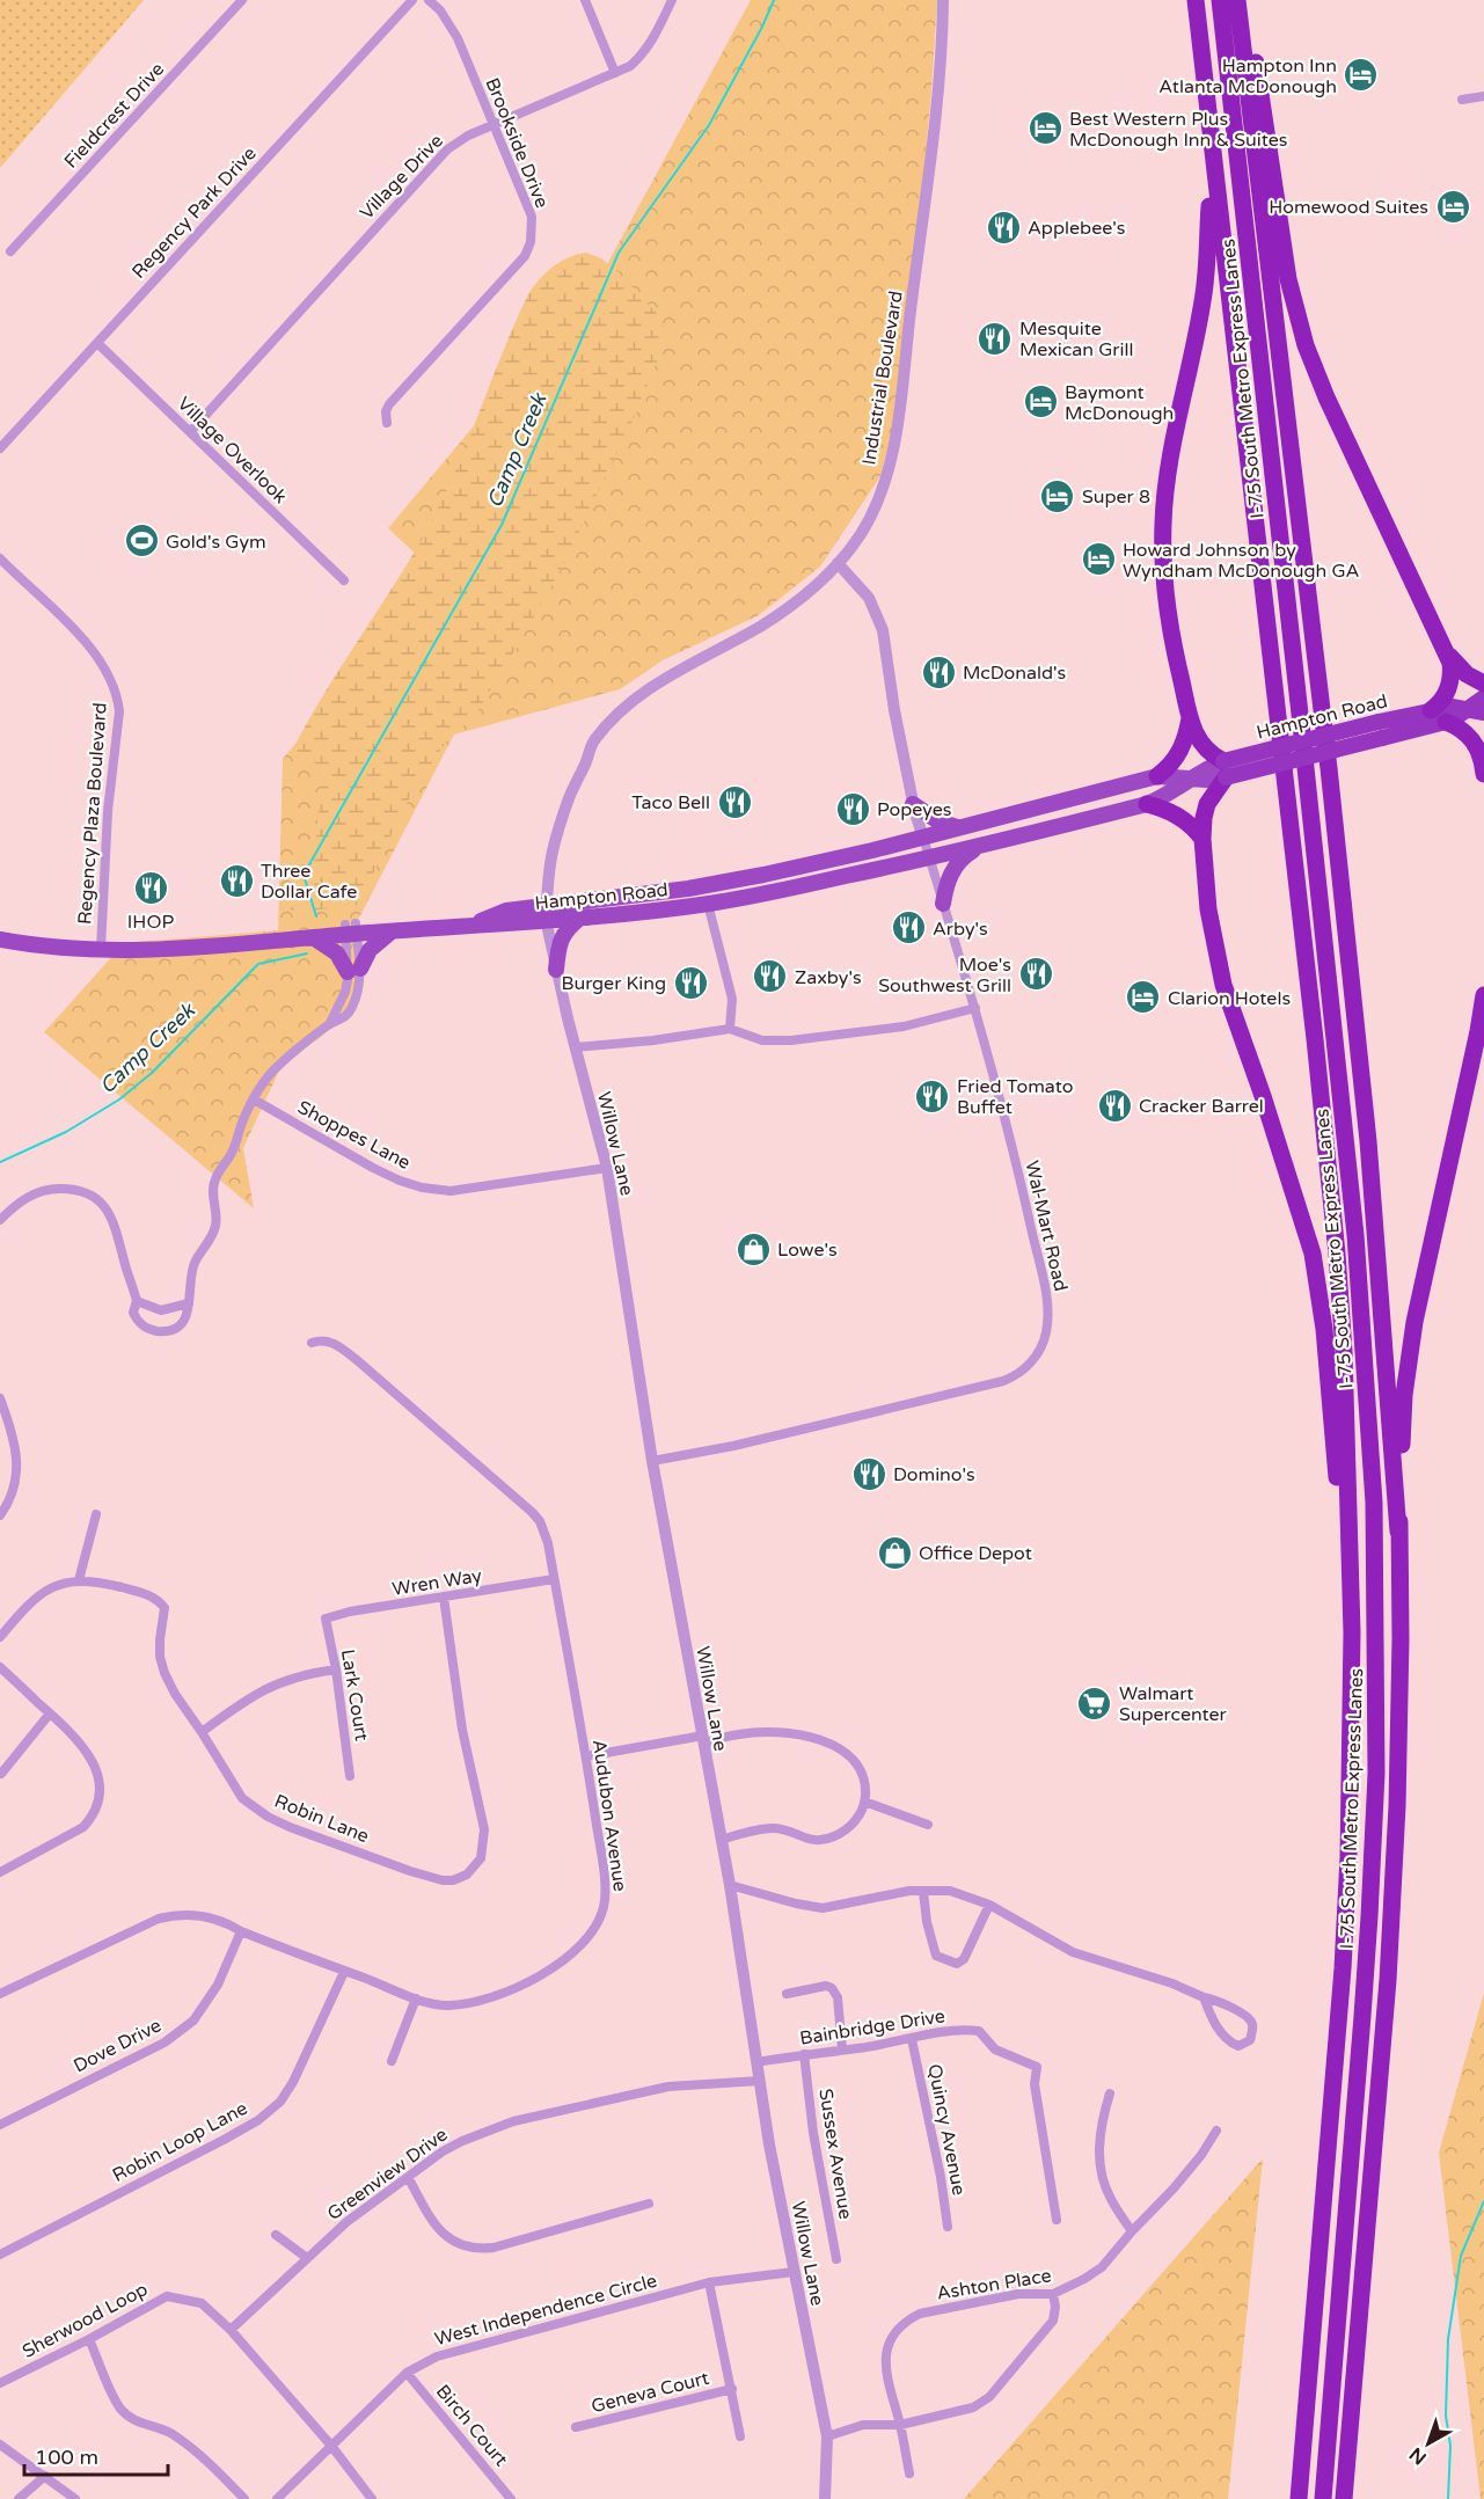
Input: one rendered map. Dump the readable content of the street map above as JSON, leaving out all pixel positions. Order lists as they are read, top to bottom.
{
  "streets": {
    "highway": ["I-75 South Metro Express Lanes", "Hampton Road"],
    "street": [
      "Fieldcrest Drive",
      "Brookside Drive",
      "Village Drive",
      "Regency Park Drive",
      "Industrial Boulevard",
      "Village Overlook",
      "Regency Plaza Boulevard",
      "Shoppes Lane",
      "Willow Lane",
      "Wal-Mart Road",
      "Wren Way",
      "Lark Court",
      "Audubon Avenue",
      "Robin Lane",
      "Bainbridge Drive",
      "Dove Drive",
      "Quincy Avenue",
      "Robin Loop Lane",
      "Sussex Avenue",
      "Greenview Drive",
      "Ashton Place",
      "West Independence Circle",
      "Sherwood Loop",
      "Geneva Court",
      "Birch Court"
    ]
  },
  "crossings": [
    ["Brookside Drive", "Village Drive"],
    ["Village Drive", "Village Overlook"],
    ["Regency Park Drive", "Village Overlook"],
    ["Industrial Boulevard", "Hampton Road"],
    ["Industrial Boulevard", "Willow Lane"],
    ["Hampton Road", "Regency Plaza Boulevard"],
    ["Hampton Road", "Willow Lane"],
    ["Hampton Road", "Wal-Mart Road"],
    ["Shoppes Lane", "Willow Lane"],
    ["Willow Lane", "Wal-Mart Road"],
    ["Willow Lane", "Bainbridge Drive"],
    ["Willow Lane", "Greenview Drive"],
    ["Willow Lane", "West Independence Circle"],
    ["Wren Way", "Lark Court"],
    ["Wren Way", "Audubon Avenue"],
    ["Wren Way", "Robin Lane"],
    ["Audubon Avenue", "Dove Drive"],
    ["Audubon Avenue", "Robin Loop Lane"],
    ["Bainbridge Drive", "Quincy Avenue"],
    ["Bainbridge Drive", "Sussex Avenue"],
    ["Greenview Drive", "Sherwood Loop"],
    ["West Independence Circle", "Sherwood Loop"],
    ["West Independence Circle", "Birch Court"]
  ],
  "water": ["Camp Creek"],
  "places": {
    "hotel": [
      "Hampton Inn Atlanta McDonough",
      "Best Western Plus McDonough Inn & Suites",
      "Homewood Suites",
      "Baymont McDonough",
      "Super 8",
      "Howard Johnson by Wyndham McDonough GA",
      "Clarion Hotels"
    ],
    "restaurant": [
      "Applebee's",
      "Mesquite Mexican Grill",
      "McDonald's",
      "Taco Bell",
      "Popeyes",
      "Three Dollar Cafe",
      "IHOP",
      "Arby's",
      "Moe's Southwest Grill",
      "Zaxby's",
      "Burger King",
      "Fried Tomato Buffet",
      "Cracker Barrel",
      "Domino's"
    ],
    "sports": ["Gold's Gym"],
    "shop": ["Lowe's", "Office Depot"],
    "supermarket": ["Walmart Supercenter"]
  },
  "scale_bar": "100 m",
  "north": "bottom left"
}
